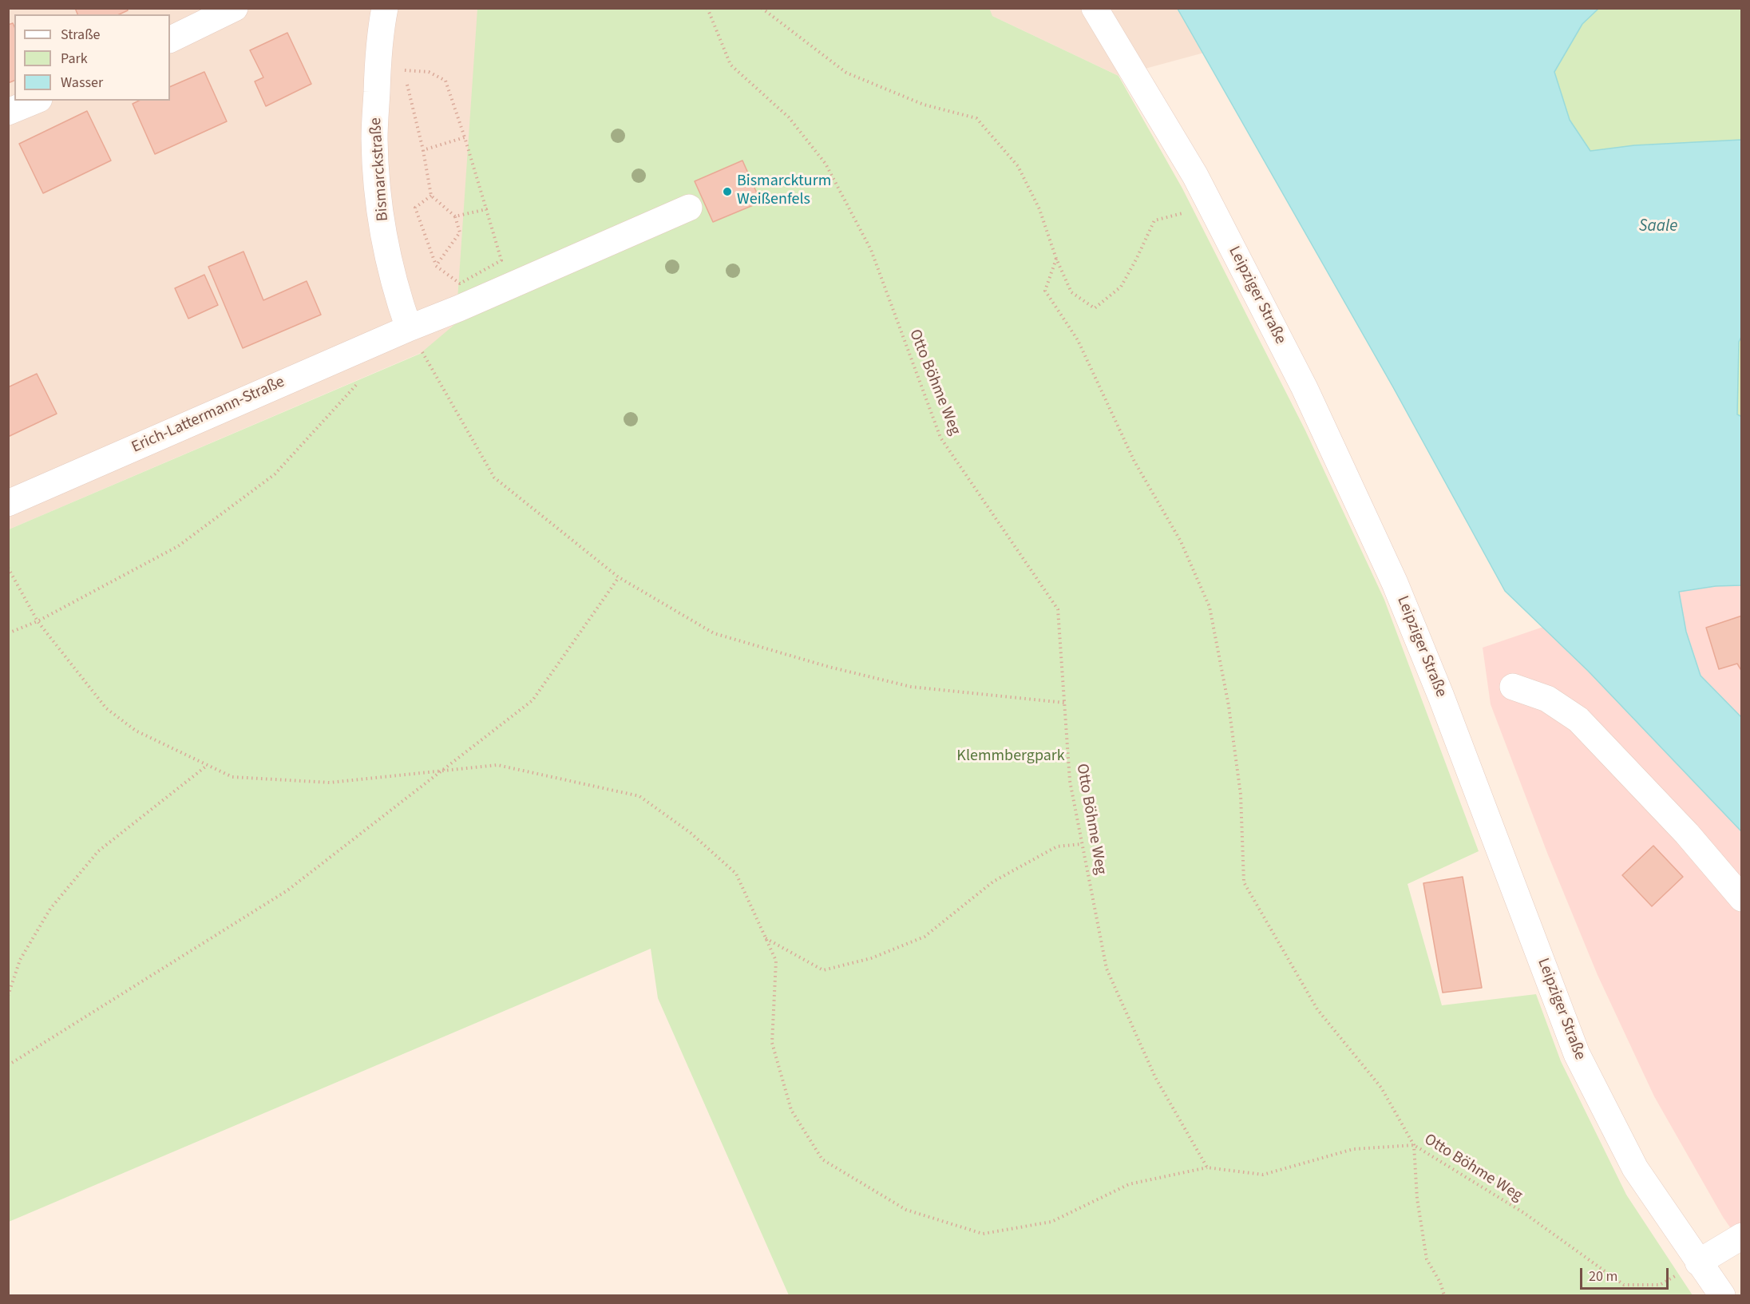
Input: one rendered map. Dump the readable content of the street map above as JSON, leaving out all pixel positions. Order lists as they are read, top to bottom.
{
  "streets": {
    "street": ["Bismarckstraße", "Leipziger Straße", "Erich-Lattermann-Straße"],
    "path": ["Otto Böhme Weg"]
  },
  "crossings": [
    ["Bismarckstraße", "Erich-Lattermann-Straße"],
    ["Leipziger Straße", "Otto Böhme Weg"]
  ],
  "water": ["Saale"],
  "parks": ["Klemmbergpark"],
  "places": ["Bismarckturm Weißenfels"],
  "legend": ["Straße", "Park", "Wasser"],
  "scale_bar": "20 m"
}
